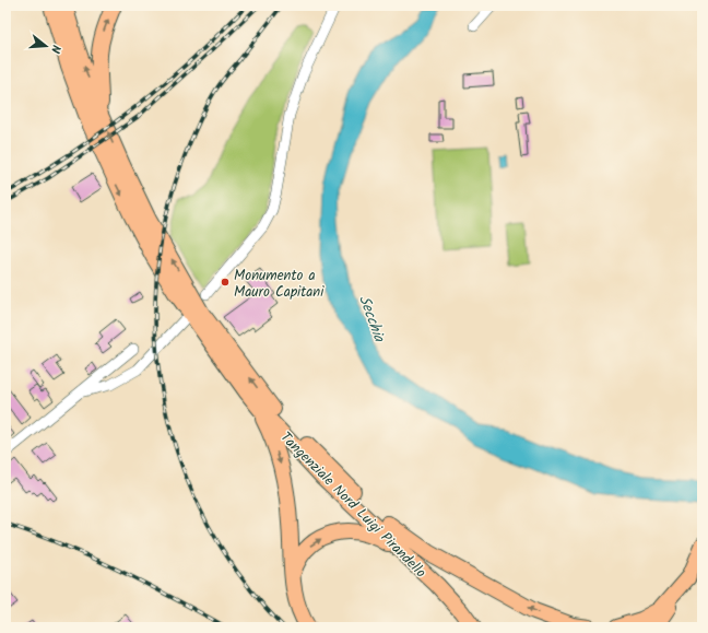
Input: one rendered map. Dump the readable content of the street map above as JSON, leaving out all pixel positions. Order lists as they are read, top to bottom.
{
  "streets": {
    "highway": ["Tangenziale Nord Luigi Pirandello"]
  },
  "water": ["Secchia"],
  "places": ["Monumento a Mauro Capitani"],
  "north": "right"
}
